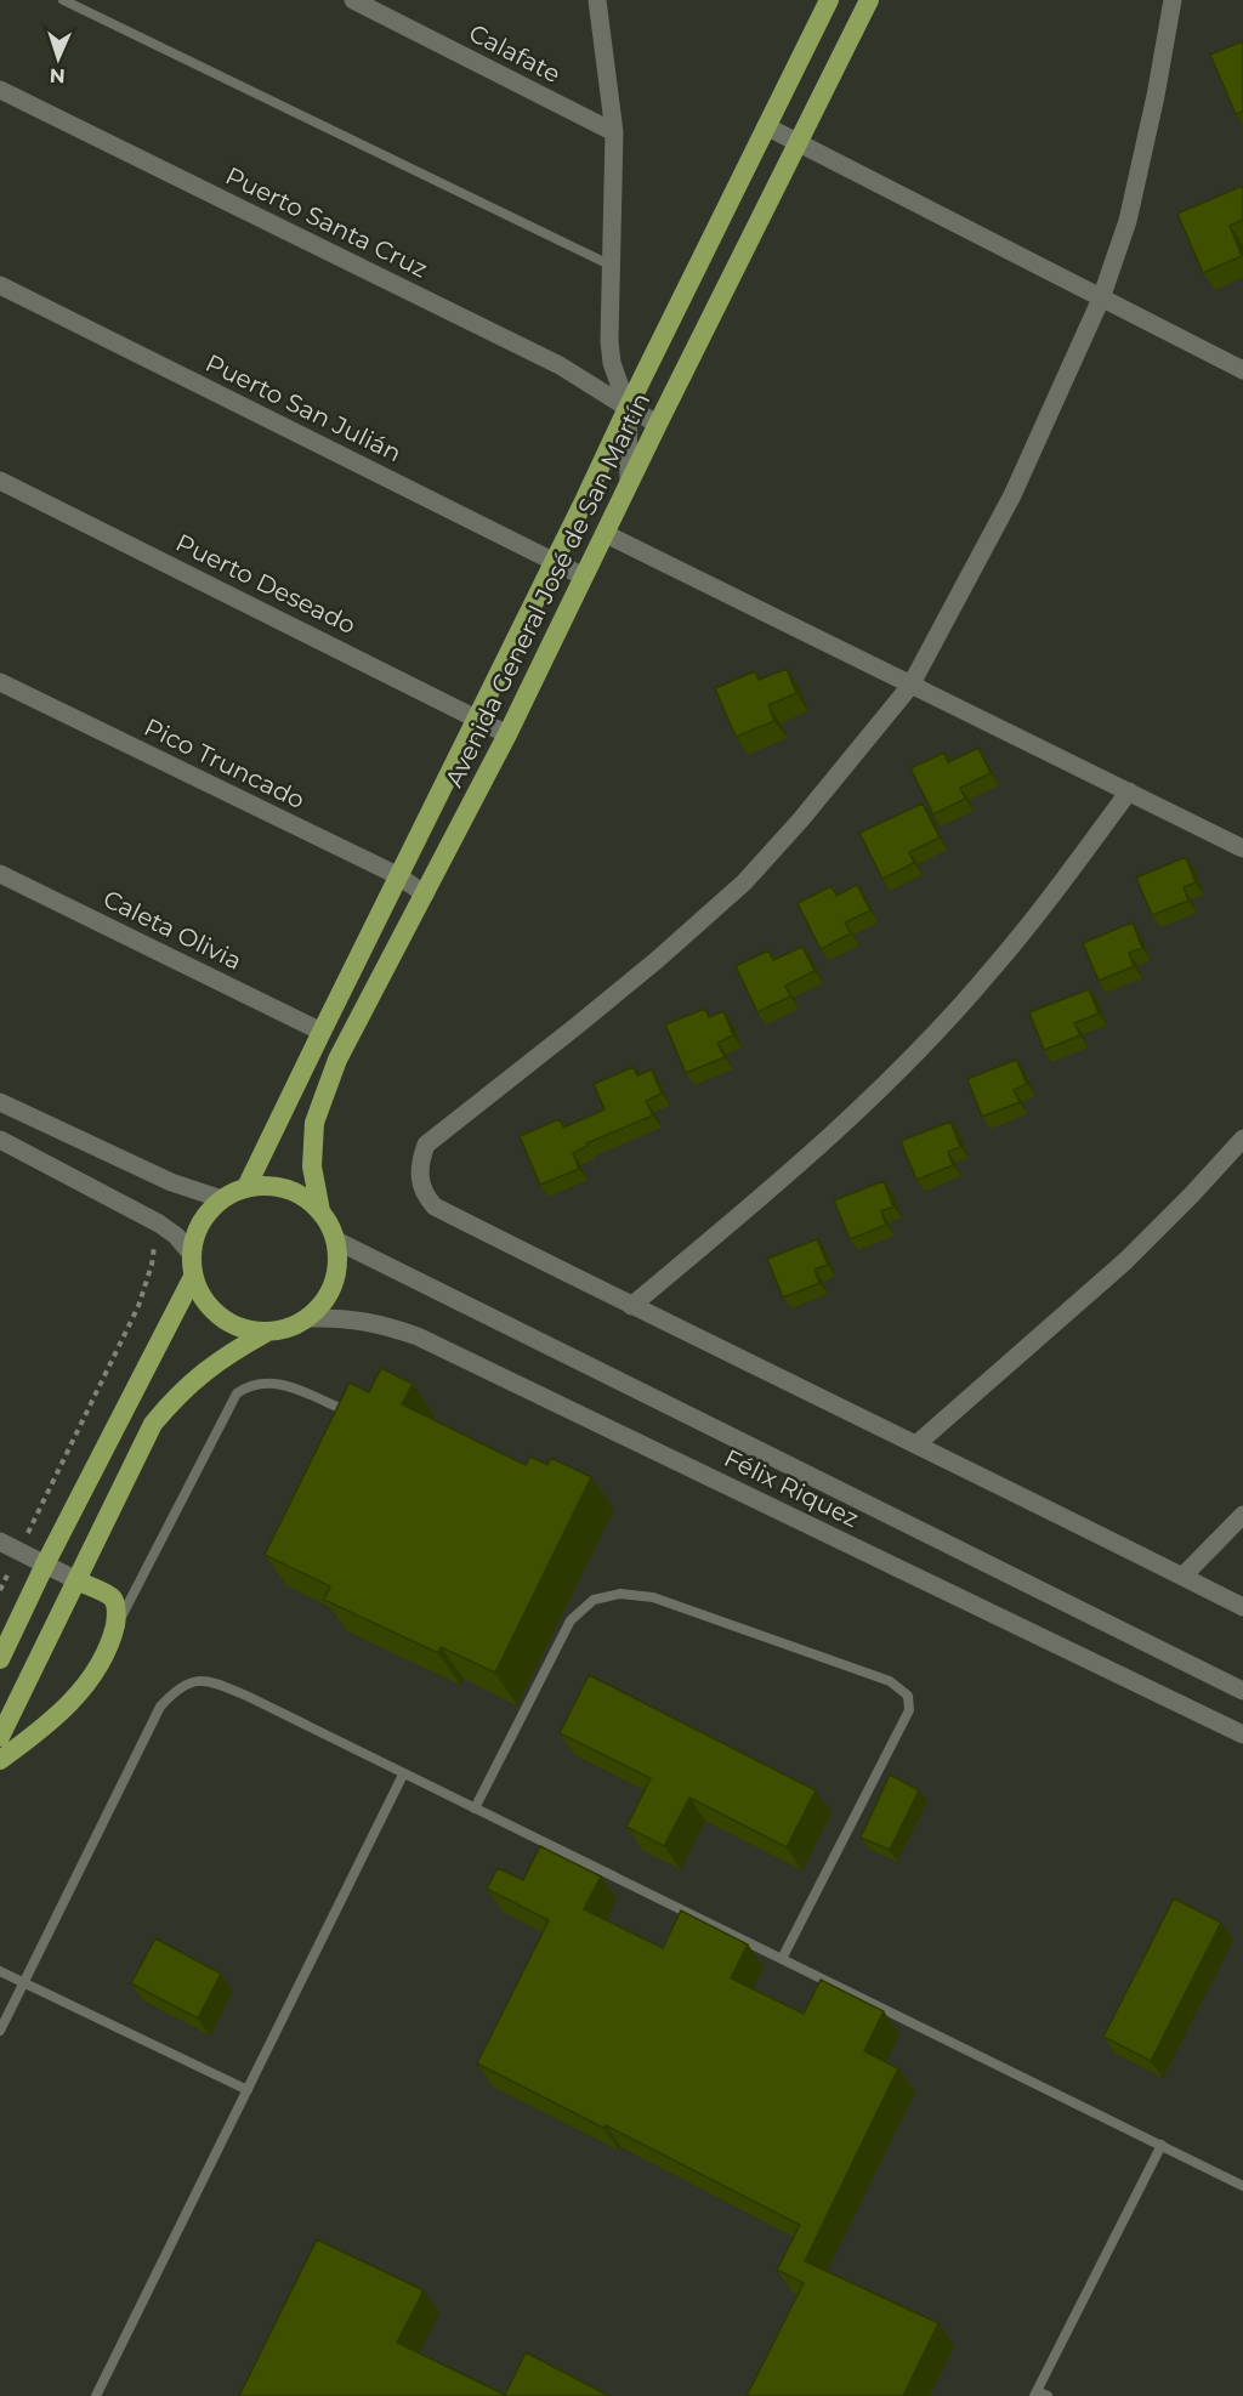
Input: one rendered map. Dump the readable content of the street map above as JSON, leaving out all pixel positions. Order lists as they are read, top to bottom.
{
  "streets": {
    "highway": ["Avenida General José de San Martín"],
    "street": [
      "Calafate",
      "Puerto Santa Cruz",
      "Puerto San Julián",
      "Puerto Deseado",
      "Pico Truncado",
      "Caleta Olivia",
      "Félix Riquez"
    ]
  },
  "crossings": [
    ["Puerto Santa Cruz", "Avenida General José de San Martín"],
    ["Puerto San Julián", "Avenida General José de San Martín"],
    ["Puerto Deseado", "Avenida General José de San Martín"],
    ["Avenida General José de San Martín", "Pico Truncado"],
    ["Avenida General José de San Martín", "Caleta Olivia"],
    ["Avenida General José de San Martín", "Félix Riquez"]
  ],
  "north": "bottom"
}
